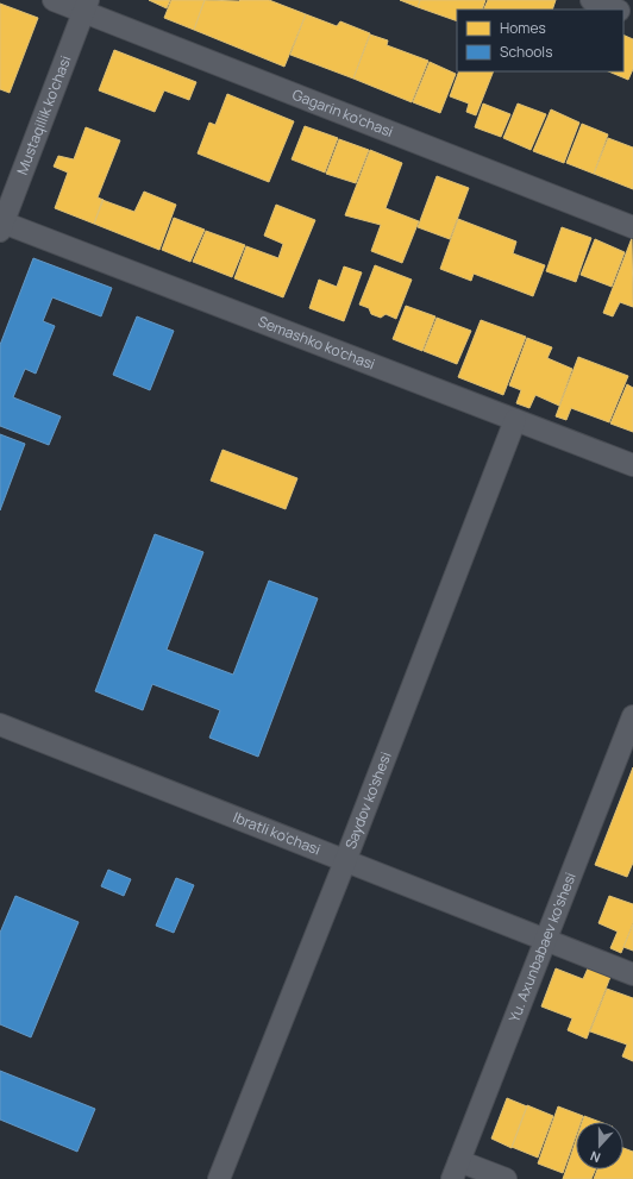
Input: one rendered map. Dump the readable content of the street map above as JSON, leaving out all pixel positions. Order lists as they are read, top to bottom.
{
  "streets": {
    "street": [
      "Gagarin ko'chasi",
      "Mustaqillik ko'chasi",
      "Semashko ko'chasi",
      "Saydov ko'shesi",
      "Ibratli ko'chasi",
      "Yu. Axunbabaev ko'shesi"
    ]
  },
  "crossings": [
    ["Gagarin ko'chasi", "Mustaqillik ko'chasi"],
    ["Mustaqillik ko'chasi", "Semashko ko'chasi"],
    ["Semashko ko'chasi", "Saydov ko'shesi"],
    ["Saydov ko'shesi", "Ibratli ko'chasi"],
    ["Ibratli ko'chasi", "Yu. Axunbabaev ko'shesi"]
  ],
  "legend": ["Homes", "Schools"],
  "north": "bottom"
}
